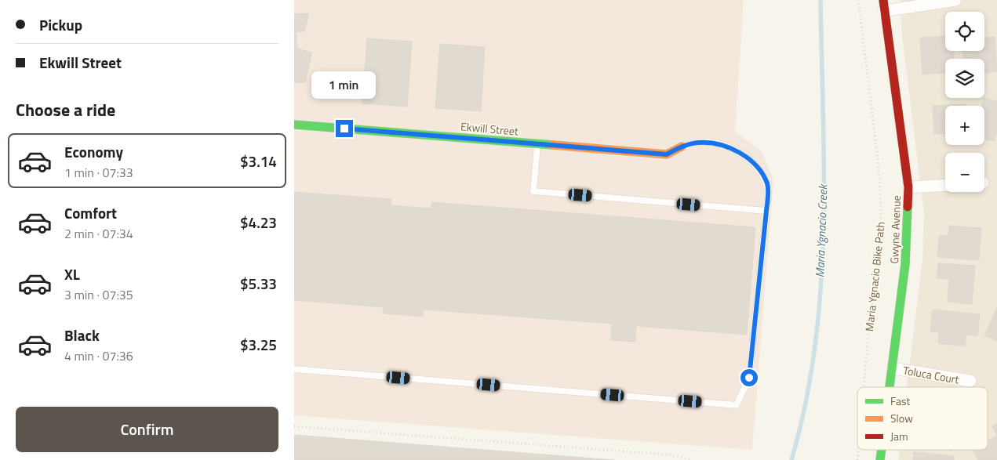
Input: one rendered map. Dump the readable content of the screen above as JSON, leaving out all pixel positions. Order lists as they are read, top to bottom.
{
  "streets": {
    "street": ["Ekwill Street", "Gwyne Avenue", "Toluca Court"],
    "path": ["Maria Ygnacio Bike Path"]
  },
  "crossings": [
    ["Gwyne Avenue", "Toluca Court"]
  ],
  "water": ["Maria Ygnacio Creek"],
  "legend": ["Fast", "Slow", "Jam"],
  "page": {
    "banner": ["Pickup", "Ekwill Street"],
    "map_buttons": ["+", "−"],
    "bubble": "1 min",
    "heading": "Choose a ride",
    "list": [
      {
        "name": "Economy",
        "note": "1 min · 07:33",
        "value": "$3.14"
      },
      {
        "name": "Comfort",
        "note": "2 min · 07:34",
        "value": "$4.23"
      },
      {
        "name": "XL",
        "note": "3 min · 07:35",
        "value": "$5.33"
      },
      {
        "name": "Black",
        "note": "4 min · 07:36",
        "value": "$3.25"
      }
    ],
    "buttons": "Confirm"
  }
}
